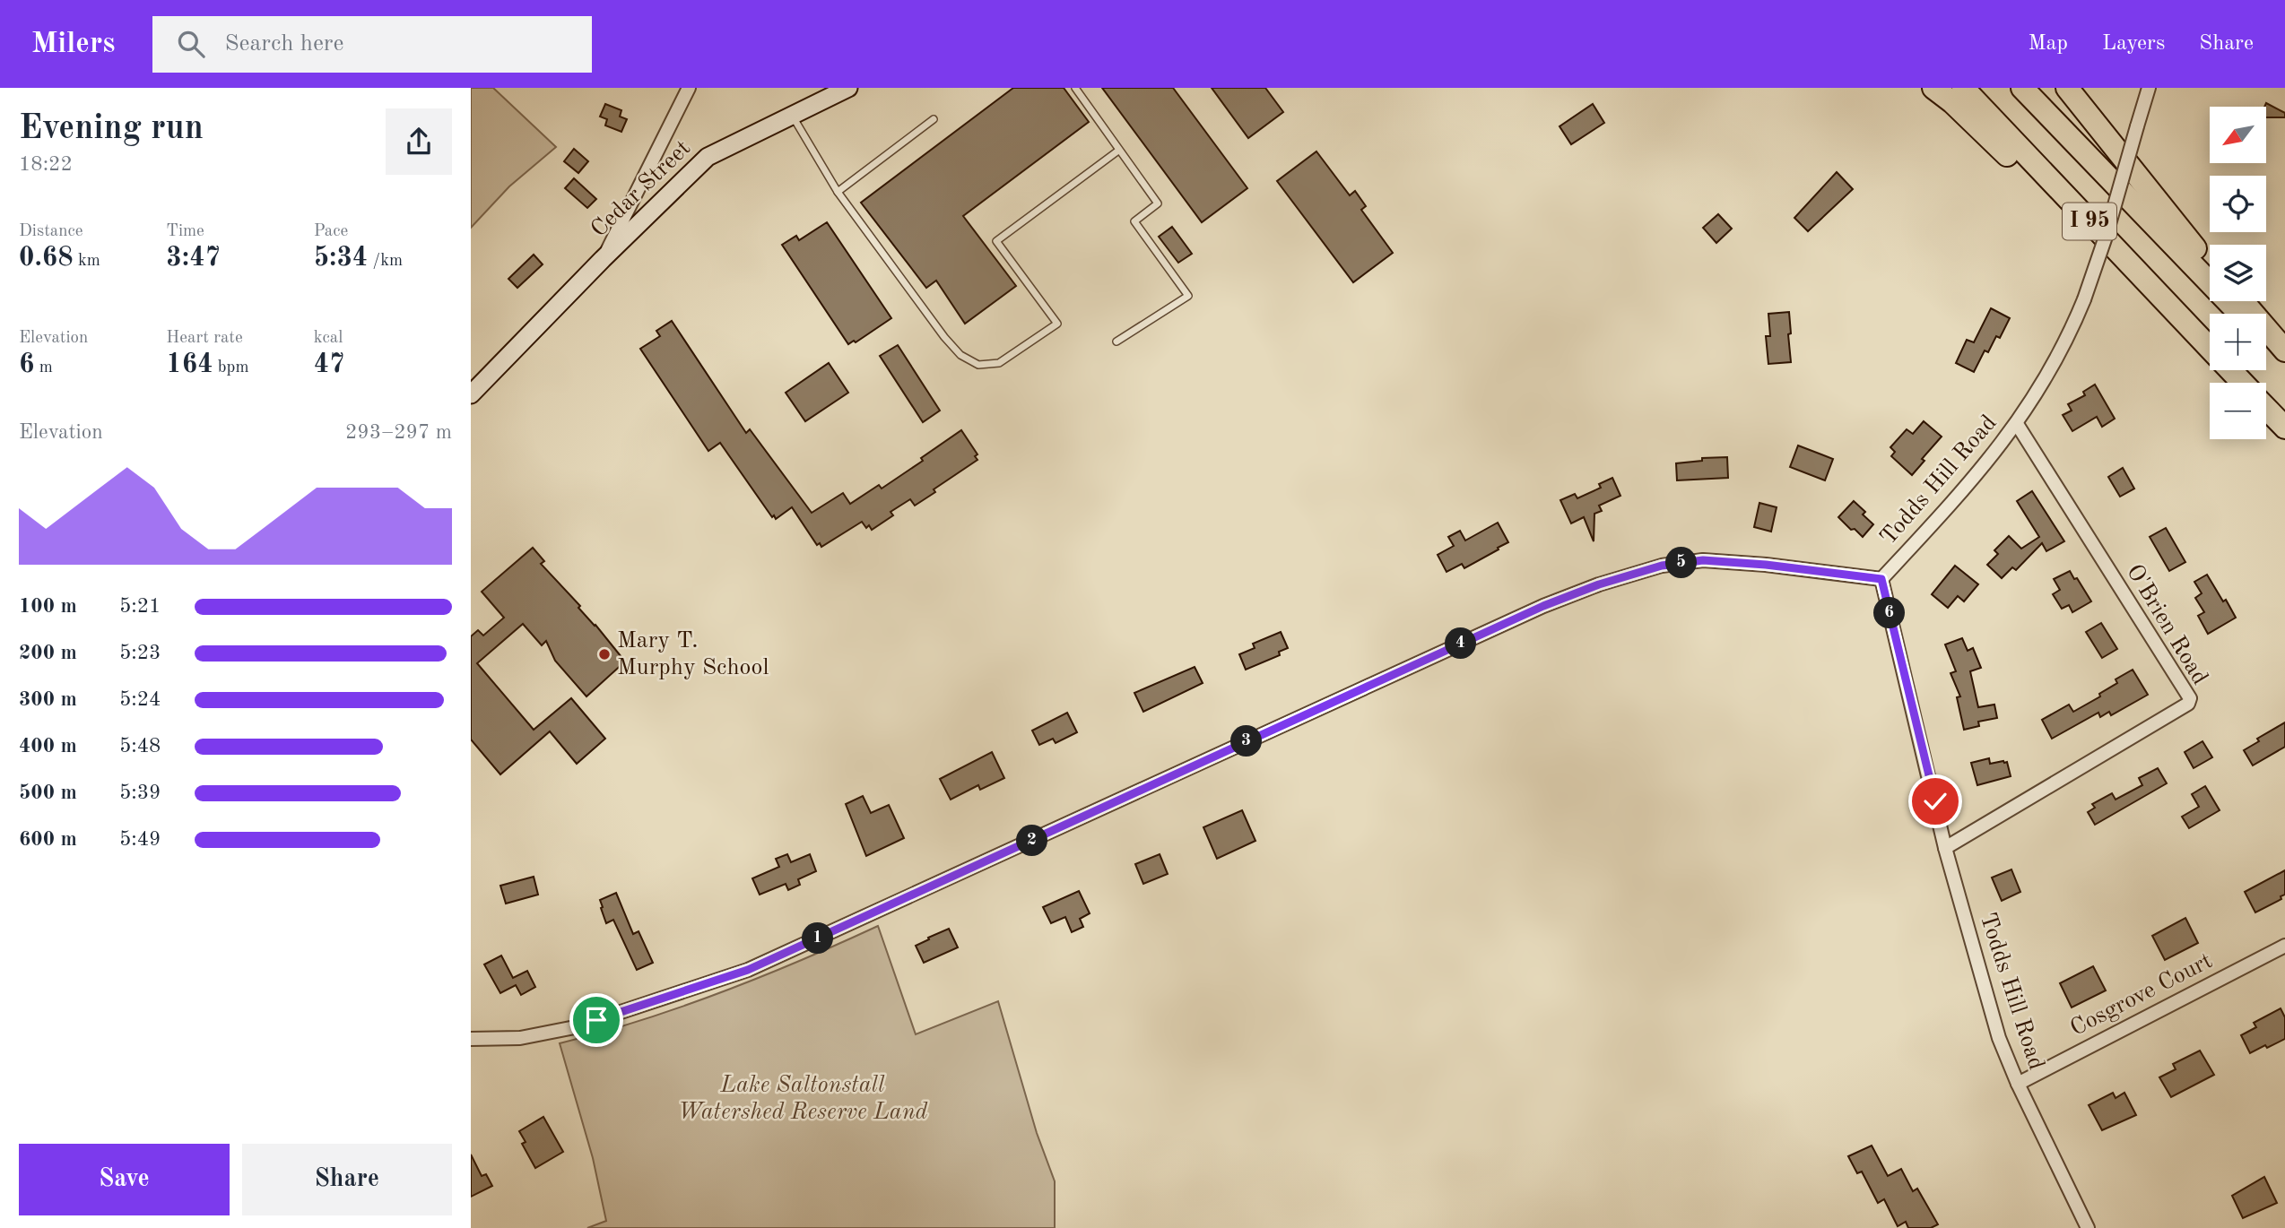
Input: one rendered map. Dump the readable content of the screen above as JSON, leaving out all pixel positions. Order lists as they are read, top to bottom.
{
  "streets": {
    "highway": ["I 95"],
    "main road": ["Cedar Street"],
    "street": ["Todds Hill Road", "O'Brien Road", "Cosgrove Court"]
  },
  "crossings": [
    ["Todds Hill Road", "O'Brien Road"],
    ["Todds Hill Road", "Cosgrove Court"]
  ],
  "parks": ["Lake Saltonstall Watershed Reserve Land"],
  "places": ["Mary T. Murphy School"],
  "north": "bottom left",
  "page": {
    "header": "Milers",
    "search": "Search here",
    "nav": ["Map", "Layers", "Share"],
    "heading": ["Evening run", "18:22"],
    "map_buttons": ["+", "−"],
    "stats": [
      ["Distance", "0.68 km"],
      ["Time", "3:47"],
      ["Pace", "5:34 /km"],
      ["Elevation", "6 m"],
      ["Heart rate", "164 bpm"],
      ["kcal", "47"]
    ],
    "chart": ["Elevation", "293–297 m"],
    "pins": [
      "5",
      "6",
      "4",
      "3",
      "2",
      "1"
    ],
    "list": [
      {
        "name": "100 m",
        "note": "5:21"
      },
      {
        "name": "200 m",
        "note": "5:23"
      },
      {
        "name": "300 m",
        "note": "5:24"
      },
      {
        "name": "400 m",
        "note": "5:48"
      },
      {
        "name": "500 m",
        "note": "5:39"
      },
      {
        "name": "600 m",
        "note": "5:49"
      }
    ],
    "buttons": ["Save", "Share"]
  }
}
